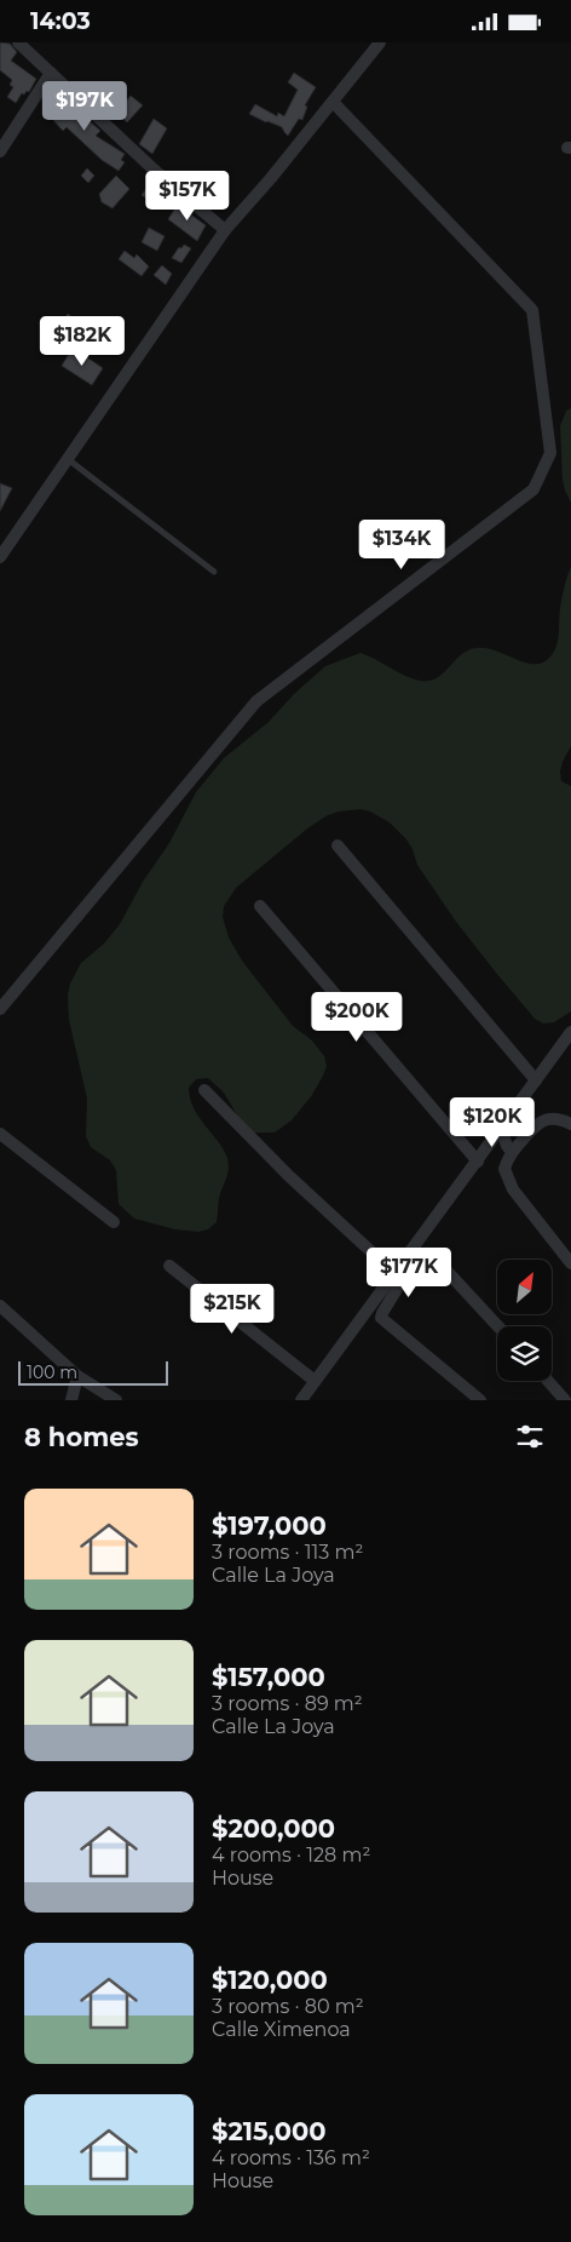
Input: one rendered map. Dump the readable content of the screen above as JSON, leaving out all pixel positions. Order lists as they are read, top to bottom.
{
  "scale_bar": "100 m",
  "north": "top right",
  "page": {
    "status": "14:03",
    "price": [
      "$197K",
      "$157K",
      "$182K",
      "$134K",
      "$200K",
      "$120K",
      "$177K",
      "$215K"
    ],
    "scale": "100 m",
    "heading": "8 homes",
    "list": [
      {
        "name": "$197,000",
        "note": "3 rooms · 113 m² · Calle La Joya"
      },
      {
        "name": "$157,000",
        "note": "3 rooms · 89 m² · Calle La Joya"
      },
      {
        "name": "$200,000",
        "note": "4 rooms · 128 m² · House"
      },
      {
        "name": "$120,000",
        "note": "3 rooms · 80 m² · Calle Ximenoa"
      },
      {
        "name": "$215,000",
        "note": "4 rooms · 136 m² · House"
      }
    ]
  }
}
